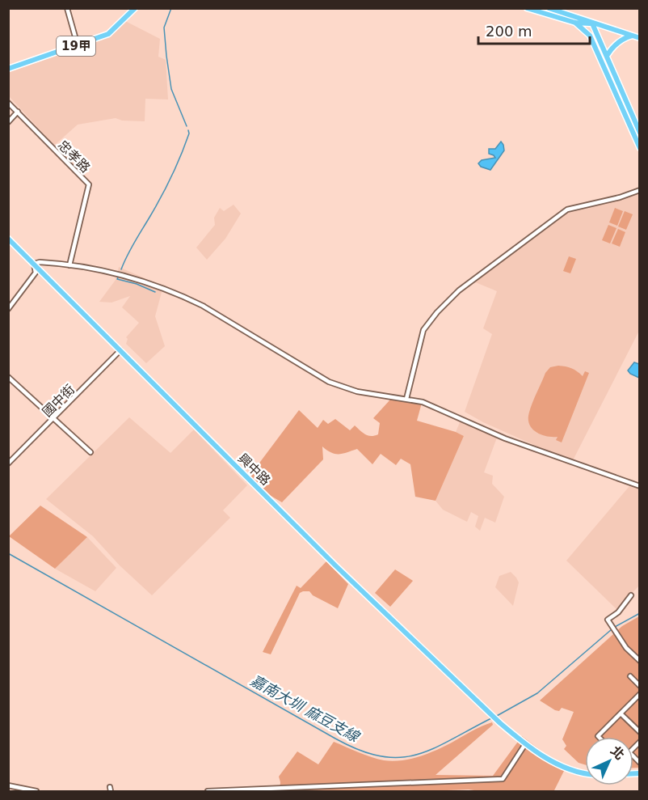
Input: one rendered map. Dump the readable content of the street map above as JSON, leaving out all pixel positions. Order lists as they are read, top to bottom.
{
  "streets": {
    "main road": ["19甲", "興中路"],
    "street": ["忠孝路", "國中街"]
  },
  "crossings": [
    ["國中街", "興中路"]
  ],
  "water": ["嘉南大圳 麻豆支線"],
  "scale_bar": "200 m",
  "north": "top right"
}
